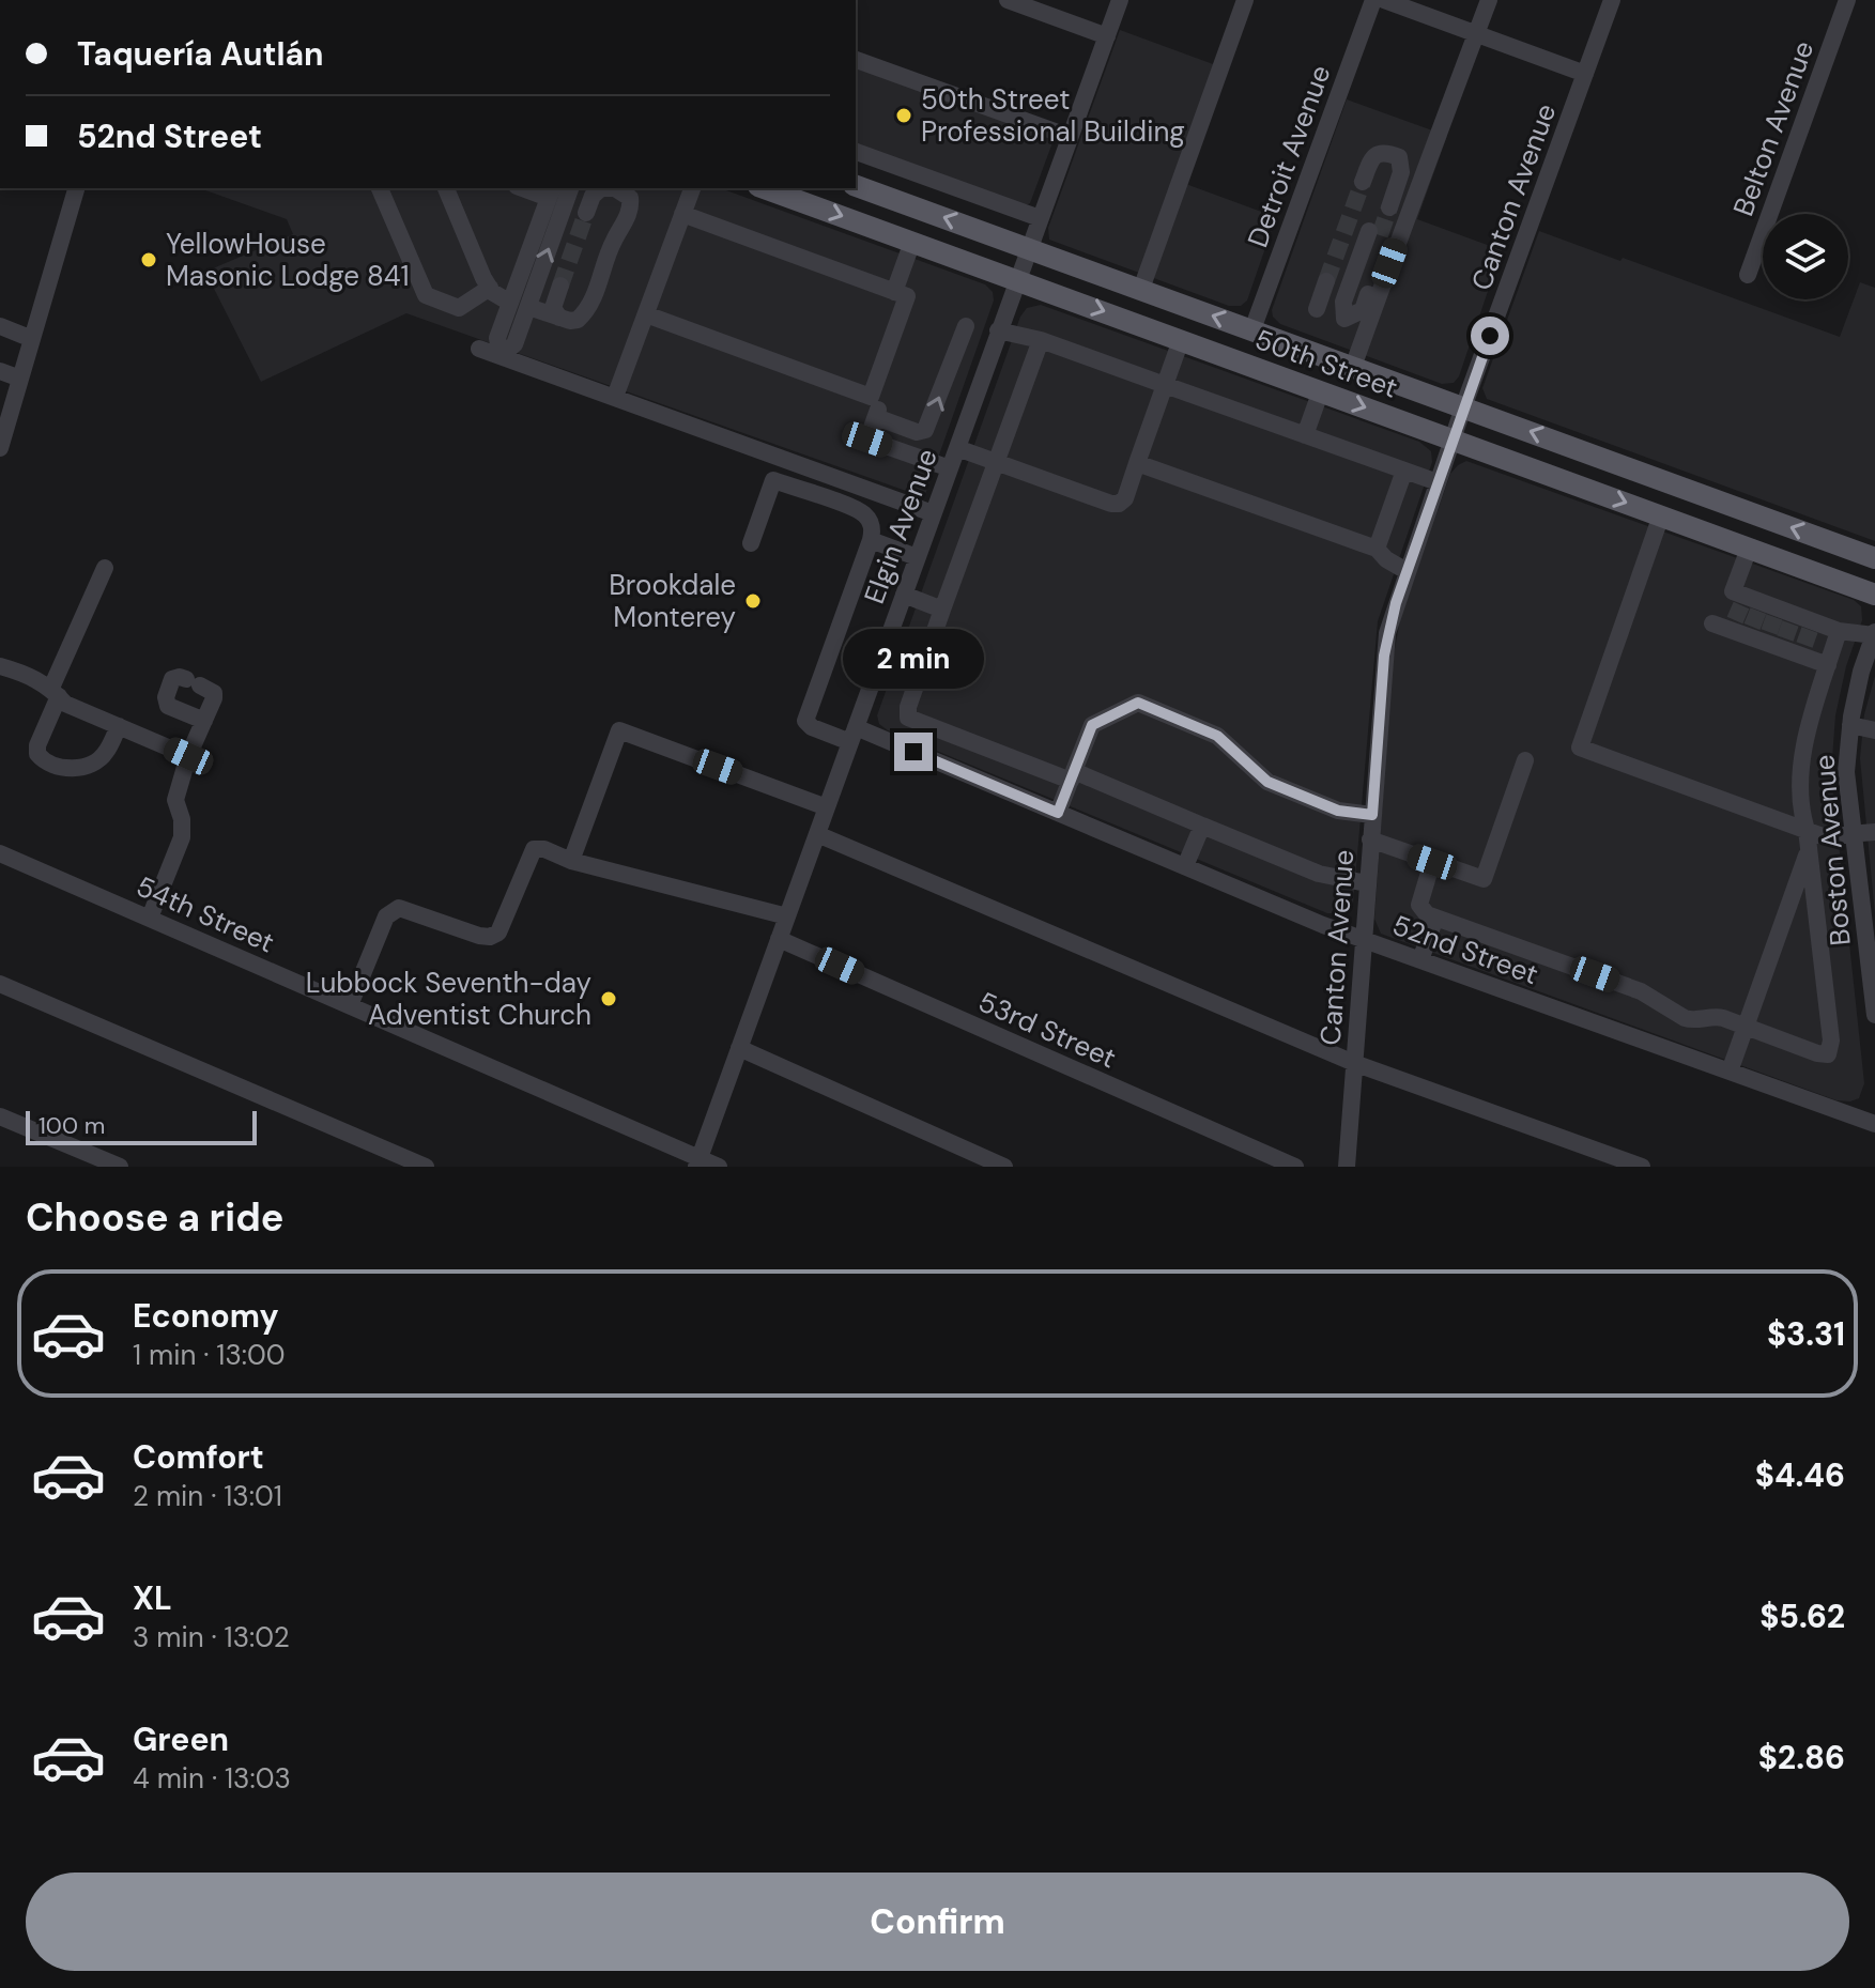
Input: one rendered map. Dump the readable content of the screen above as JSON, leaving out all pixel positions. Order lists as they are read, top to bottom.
{
  "streets": {
    "main road": ["50th Street"],
    "street": [
      "Belton Avenue",
      "Detroit Avenue",
      "Canton Avenue",
      "Elgin Avenue",
      "Boston Avenue",
      "54th Street",
      "52nd Street",
      "53rd Street"
    ]
  },
  "crossings": [
    ["Detroit Avenue", "50th Street"],
    ["Canton Avenue", "50th Street"],
    ["Canton Avenue", "52nd Street"],
    ["50th Street", "Elgin Avenue"],
    ["Elgin Avenue", "54th Street"],
    ["Elgin Avenue", "52nd Street"],
    ["Elgin Avenue", "53rd Street"]
  ],
  "places": [
    "50th Street Professional Building",
    "YellowHouse Masonic Lodge 841",
    "Brookdale Monterey",
    "Lubbock Seventh-day Adventist Church"
  ],
  "scale_bar": "100 m",
  "page": {
    "banner": ["Taquería Autlán", "52nd Street"],
    "bubble": "2 min",
    "scale": "100 m",
    "heading": "Choose a ride",
    "list": [
      {
        "name": "Economy",
        "note": "1 min · 13:00",
        "value": "$3.31"
      },
      {
        "name": "Comfort",
        "note": "2 min · 13:01",
        "value": "$4.46"
      },
      {
        "name": "XL",
        "note": "3 min · 13:02",
        "value": "$5.62"
      },
      {
        "name": "Green",
        "note": "4 min · 13:03",
        "value": "$2.86"
      }
    ],
    "buttons": "Confirm"
  }
}
